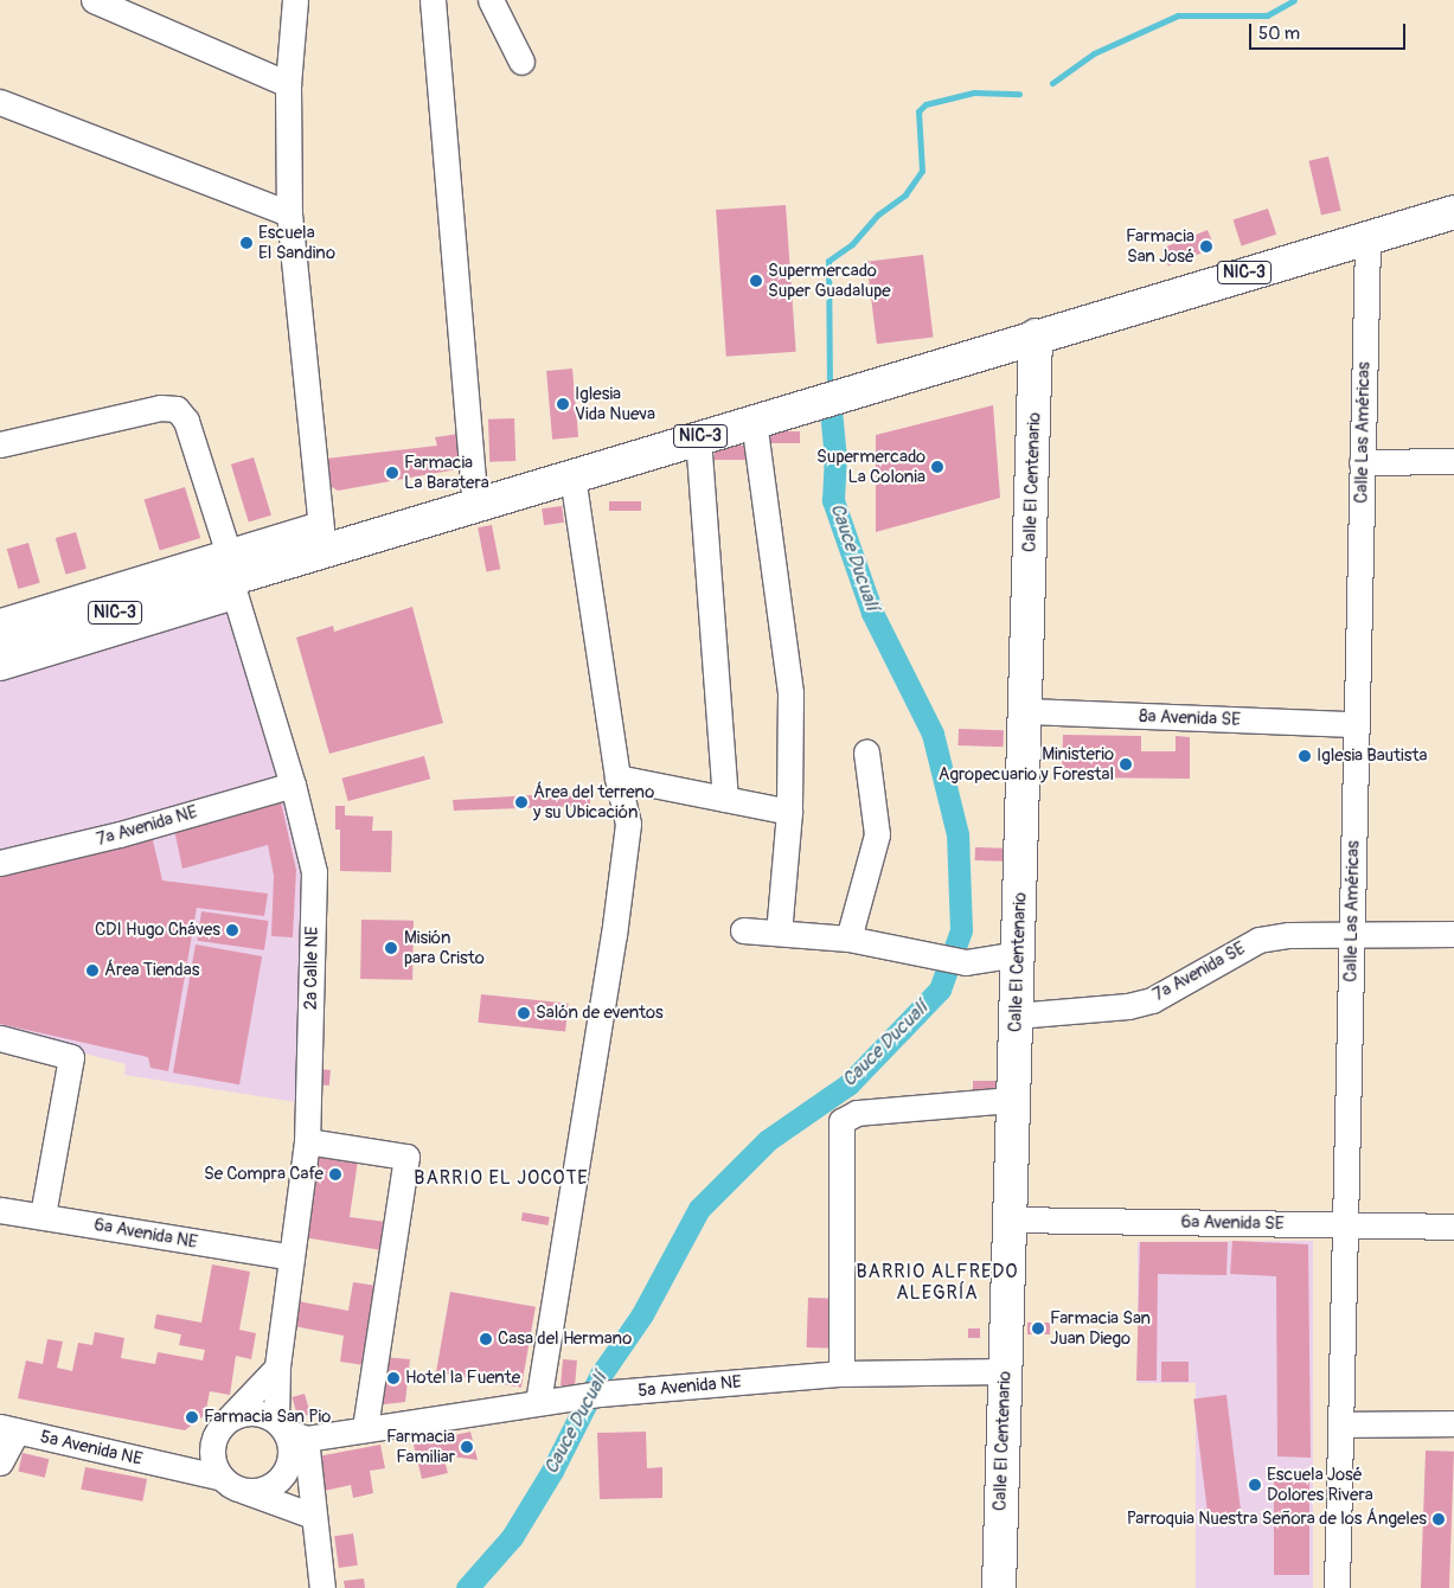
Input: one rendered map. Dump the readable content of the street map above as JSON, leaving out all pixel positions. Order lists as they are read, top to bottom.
{
  "streets": {
    "main road": ["NIC-3", "Calle El Centenario"],
    "street": [
      "Calle Las Américas",
      "8a Avenida SE",
      "7a Avenida NE",
      "2a Calle NE",
      "7a Avenida SE",
      "6a Avenida SE",
      "6a Avenida NE",
      "5a Avenida NE"
    ]
  },
  "crossings": [
    ["NIC-3", "Calle Las Américas"],
    ["NIC-3", "Calle El Centenario"],
    ["NIC-3", "2a Calle NE"],
    ["Calle Las Américas", "8a Avenida SE"],
    ["Calle Las Américas", "7a Avenida SE"],
    ["Calle Las Américas", "6a Avenida SE"],
    ["Calle El Centenario", "8a Avenida SE"],
    ["Calle El Centenario", "7a Avenida SE"],
    ["Calle El Centenario", "6a Avenida SE"],
    ["Calle El Centenario", "5a Avenida NE"],
    ["7a Avenida NE", "2a Calle NE"],
    ["2a Calle NE", "6a Avenida NE"],
    ["2a Calle NE", "5a Avenida NE"]
  ],
  "districts": ["BARRIO EL JOCOTE", "BARRIO ALFREDO ALEGRÍA"],
  "water": ["Cauce Ducualí"],
  "places": [
    "Escuela El Sandino",
    "Farmacia San José",
    "Supermercado Super Guadalupe",
    "Iglesia Vida Nueva",
    "Supermercado La Colonia",
    "Farmacia La Baratera",
    "Iglesia Bautista",
    "Ministerio Agropecuario y Forestal",
    "Área del terreno y su Ubicación",
    "CDI Hugo Cháves",
    "Misión para Cristo",
    "Área Tiendas",
    "Salón de eventos",
    "Se Compra Cafe",
    "Farmacia San Juan Diego",
    "Casa del Hermano",
    "Hotel la Fuente",
    "Farmacia San Pio",
    "Farmacia Familiar",
    "Escuela José Dolores Rivera",
    "Parroquia Nuestra Señora de los Ángeles"
  ],
  "scale_bar": "50 m"
}
